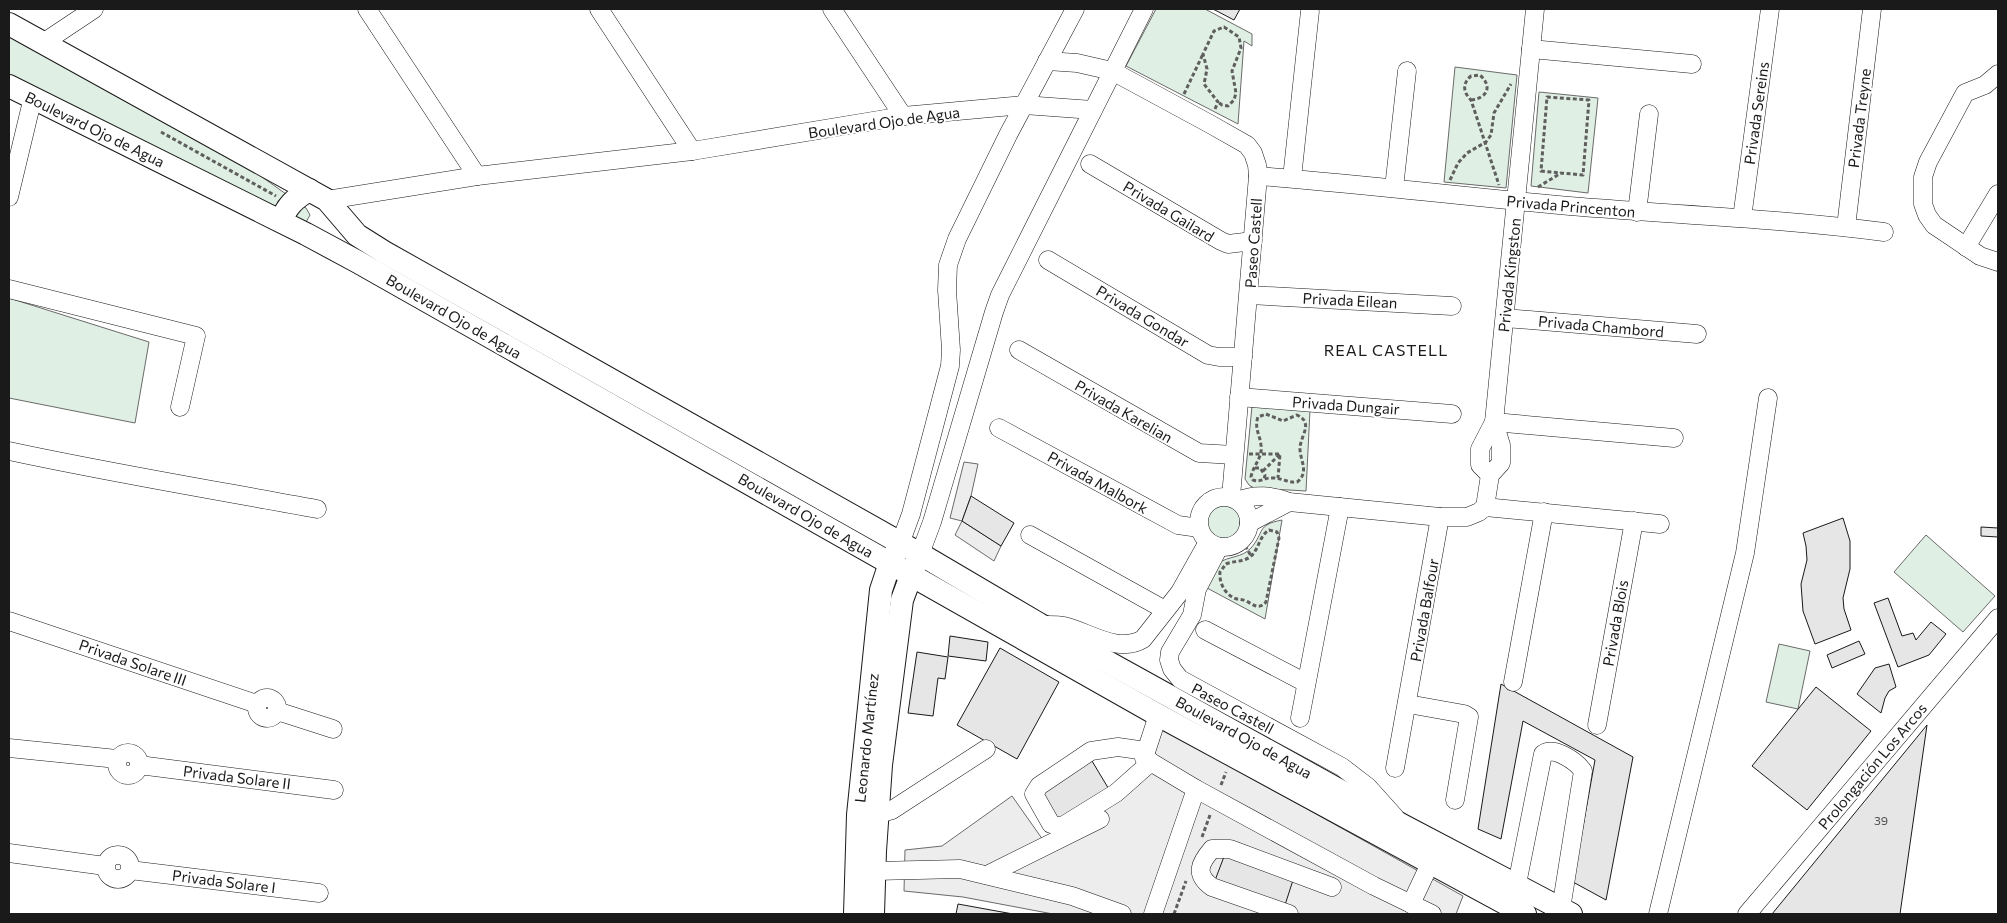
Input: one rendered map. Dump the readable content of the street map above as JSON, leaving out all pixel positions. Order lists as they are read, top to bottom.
{
  "streets": {
    "main road": ["Boulevard Ojo de Agua", "Leonardo Martínez"],
    "street": [
      "Privada Sereins",
      "Privada Treyne",
      "Privada Princenton",
      "Privada Gailard",
      "Paseo Castell",
      "Privada Kingston",
      "Privada Eilean",
      "Privada Gondar",
      "Privada Chambord",
      "Privada Dungair",
      "Privada Karelian",
      "Privada Malbork",
      "Privada Balfour",
      "Privada Blois",
      "Privada Solare III",
      "Prolongación Los Arcos",
      "Privada Solare II",
      "Privada Solare I"
    ]
  },
  "crossings": [
    ["Privada Sereins", "Privada Princenton"],
    ["Privada Treyne", "Privada Princenton"],
    ["Boulevard Ojo de Agua", "Paseo Castell"],
    ["Boulevard Ojo de Agua", "Leonardo Martínez"],
    ["Privada Princenton", "Paseo Castell"],
    ["Privada Princenton", "Privada Kingston"],
    ["Privada Gailard", "Paseo Castell"],
    ["Paseo Castell", "Privada Eilean"],
    ["Paseo Castell", "Privada Gondar"],
    ["Paseo Castell", "Privada Dungair"],
    ["Paseo Castell", "Privada Karelian"],
    ["Paseo Castell", "Privada Malbork"],
    ["Privada Kingston", "Privada Chambord"]
  ],
  "districts": ["REAL CASTELL"],
  "house_numbers": ["39"]
}
